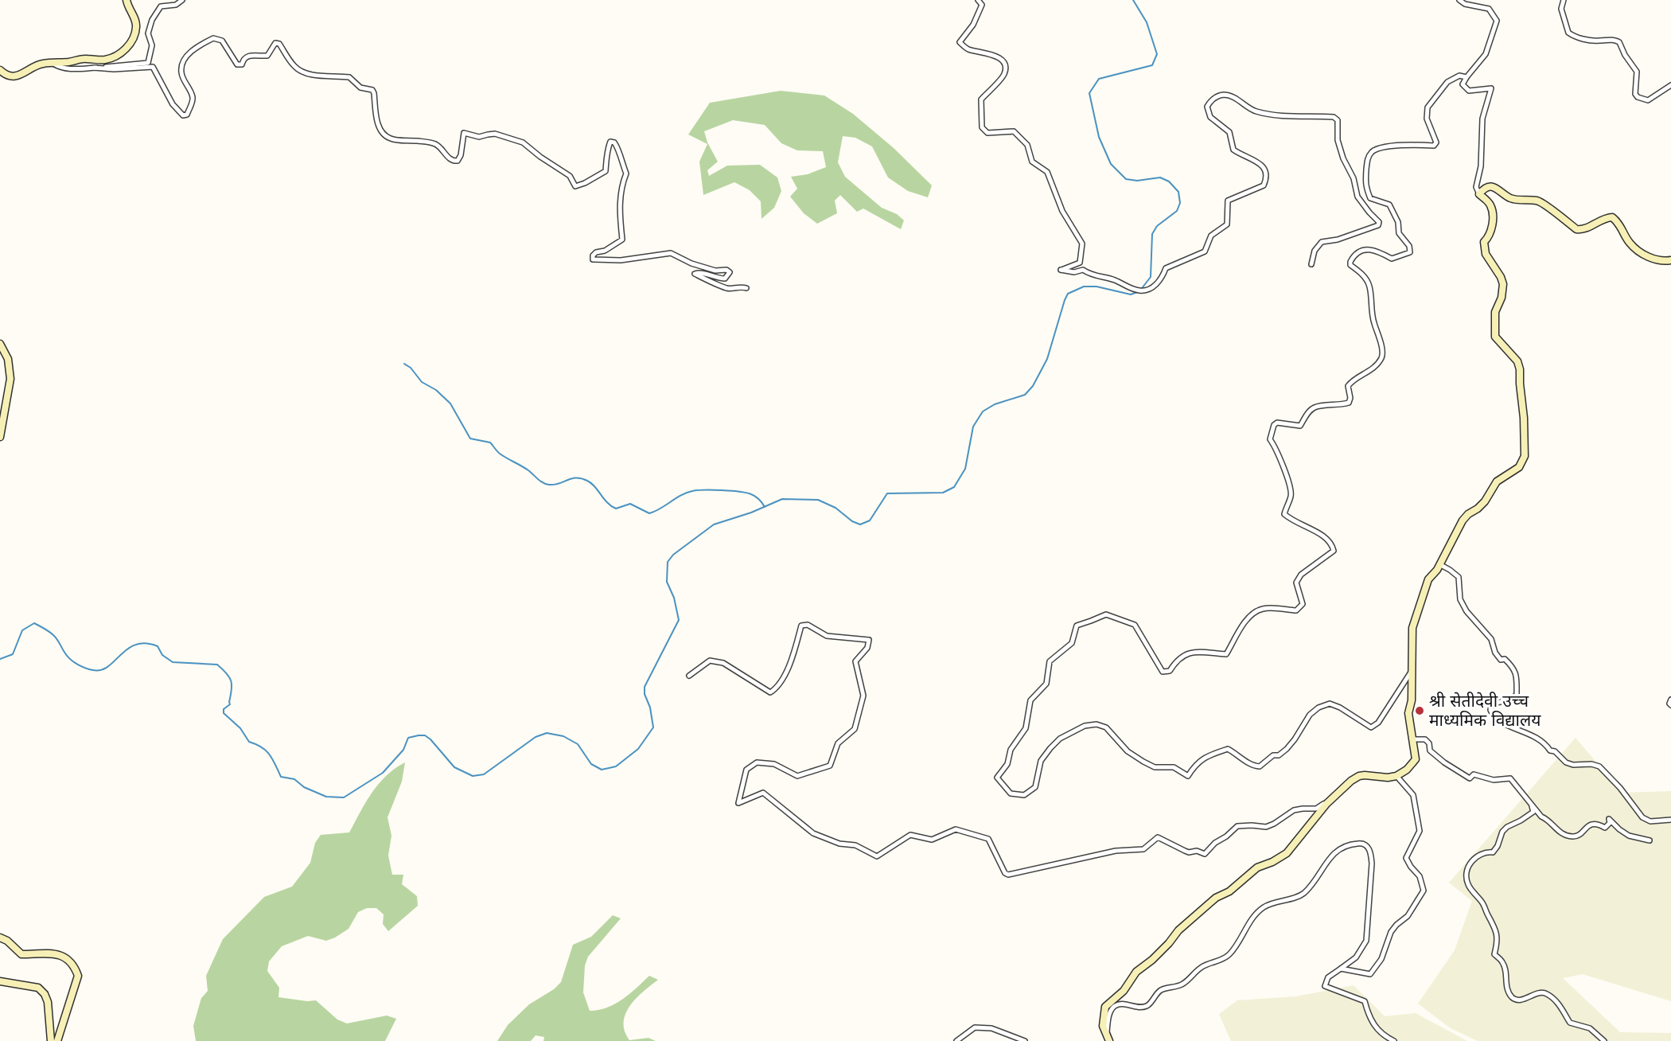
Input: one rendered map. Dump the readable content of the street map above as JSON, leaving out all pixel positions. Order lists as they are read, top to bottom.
{
  "places": ["श्री सेतीदेवी उच्च माध्यमिक विद्यालय"]
}
